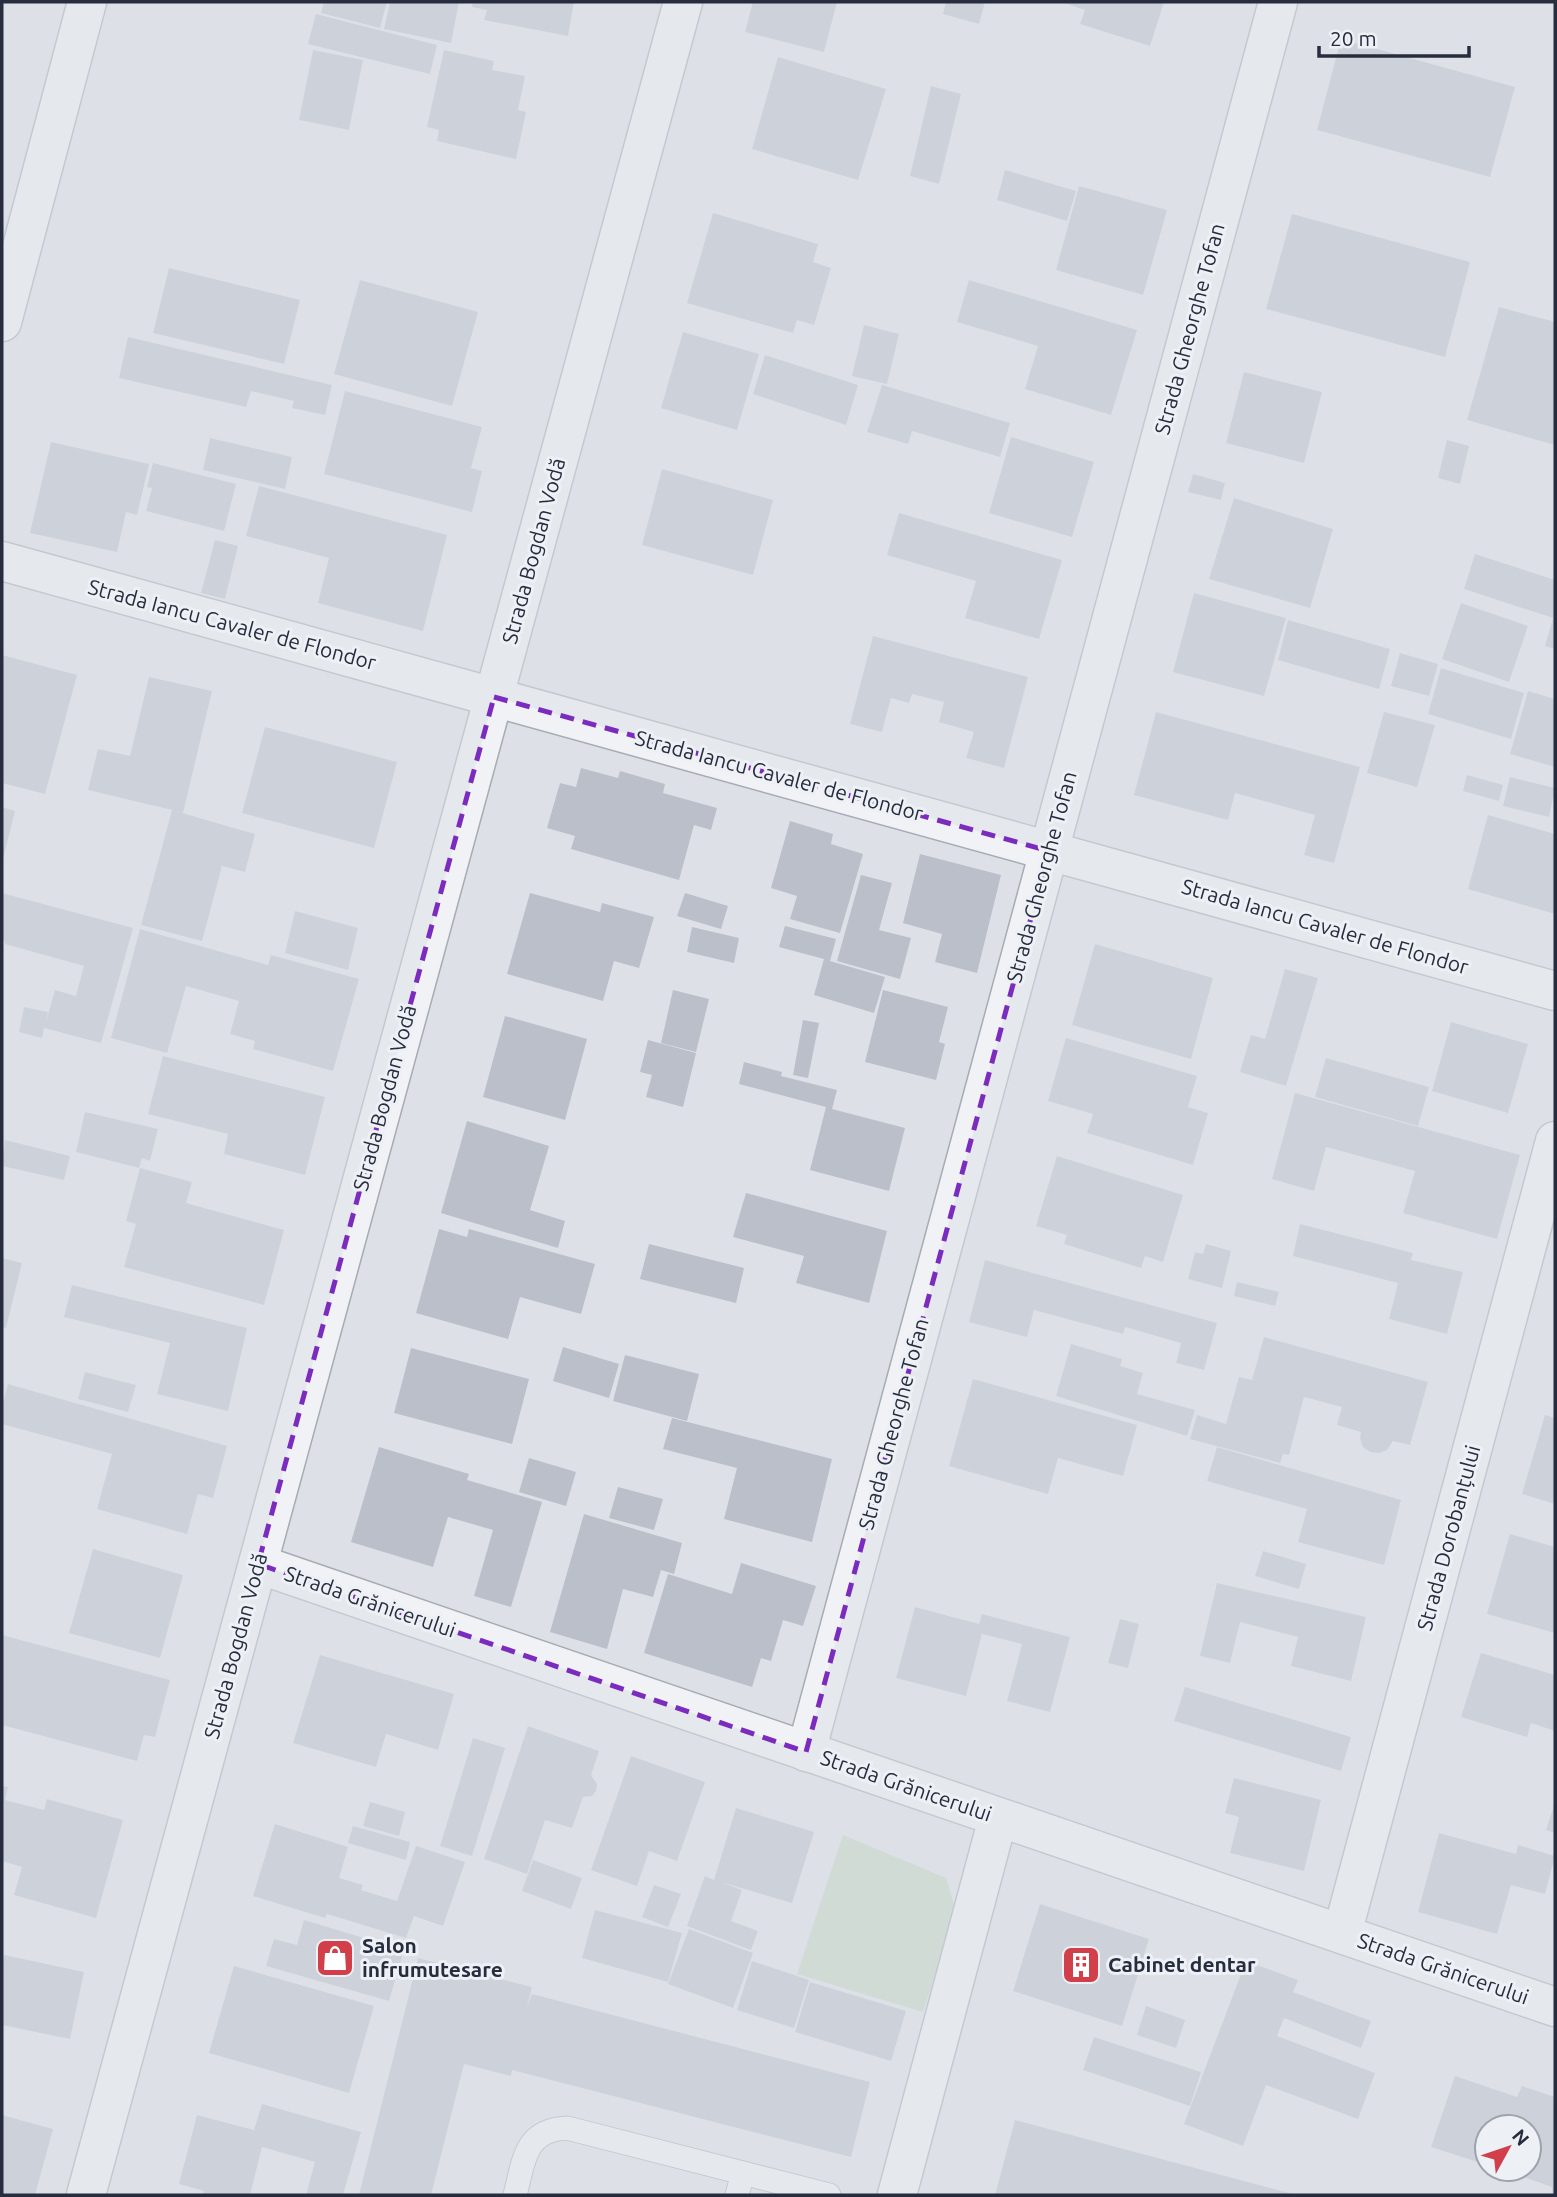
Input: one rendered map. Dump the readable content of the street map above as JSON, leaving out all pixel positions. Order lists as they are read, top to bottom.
{
  "streets": {
    "street": [
      "Strada Gheorghe Tofan",
      "Strada Bogdan Vodă",
      "Strada Iancu Cavaler de Flondor",
      "Strada Dorobanțului",
      "Strada Grănicerului"
    ]
  },
  "crossings": [
    ["Strada Gheorghe Tofan", "Strada Iancu Cavaler de Flondor"],
    ["Strada Gheorghe Tofan", "Strada Grănicerului"],
    ["Strada Bogdan Vodă", "Strada Iancu Cavaler de Flondor"],
    ["Strada Bogdan Vodă", "Strada Grănicerului"],
    ["Strada Dorobanțului", "Strada Grănicerului"]
  ],
  "places": {
    "shop": ["Salon infrumutesare"],
    "building": ["Cabinet dentar"]
  },
  "scale_bar": "20 m",
  "north": "top right"
}
